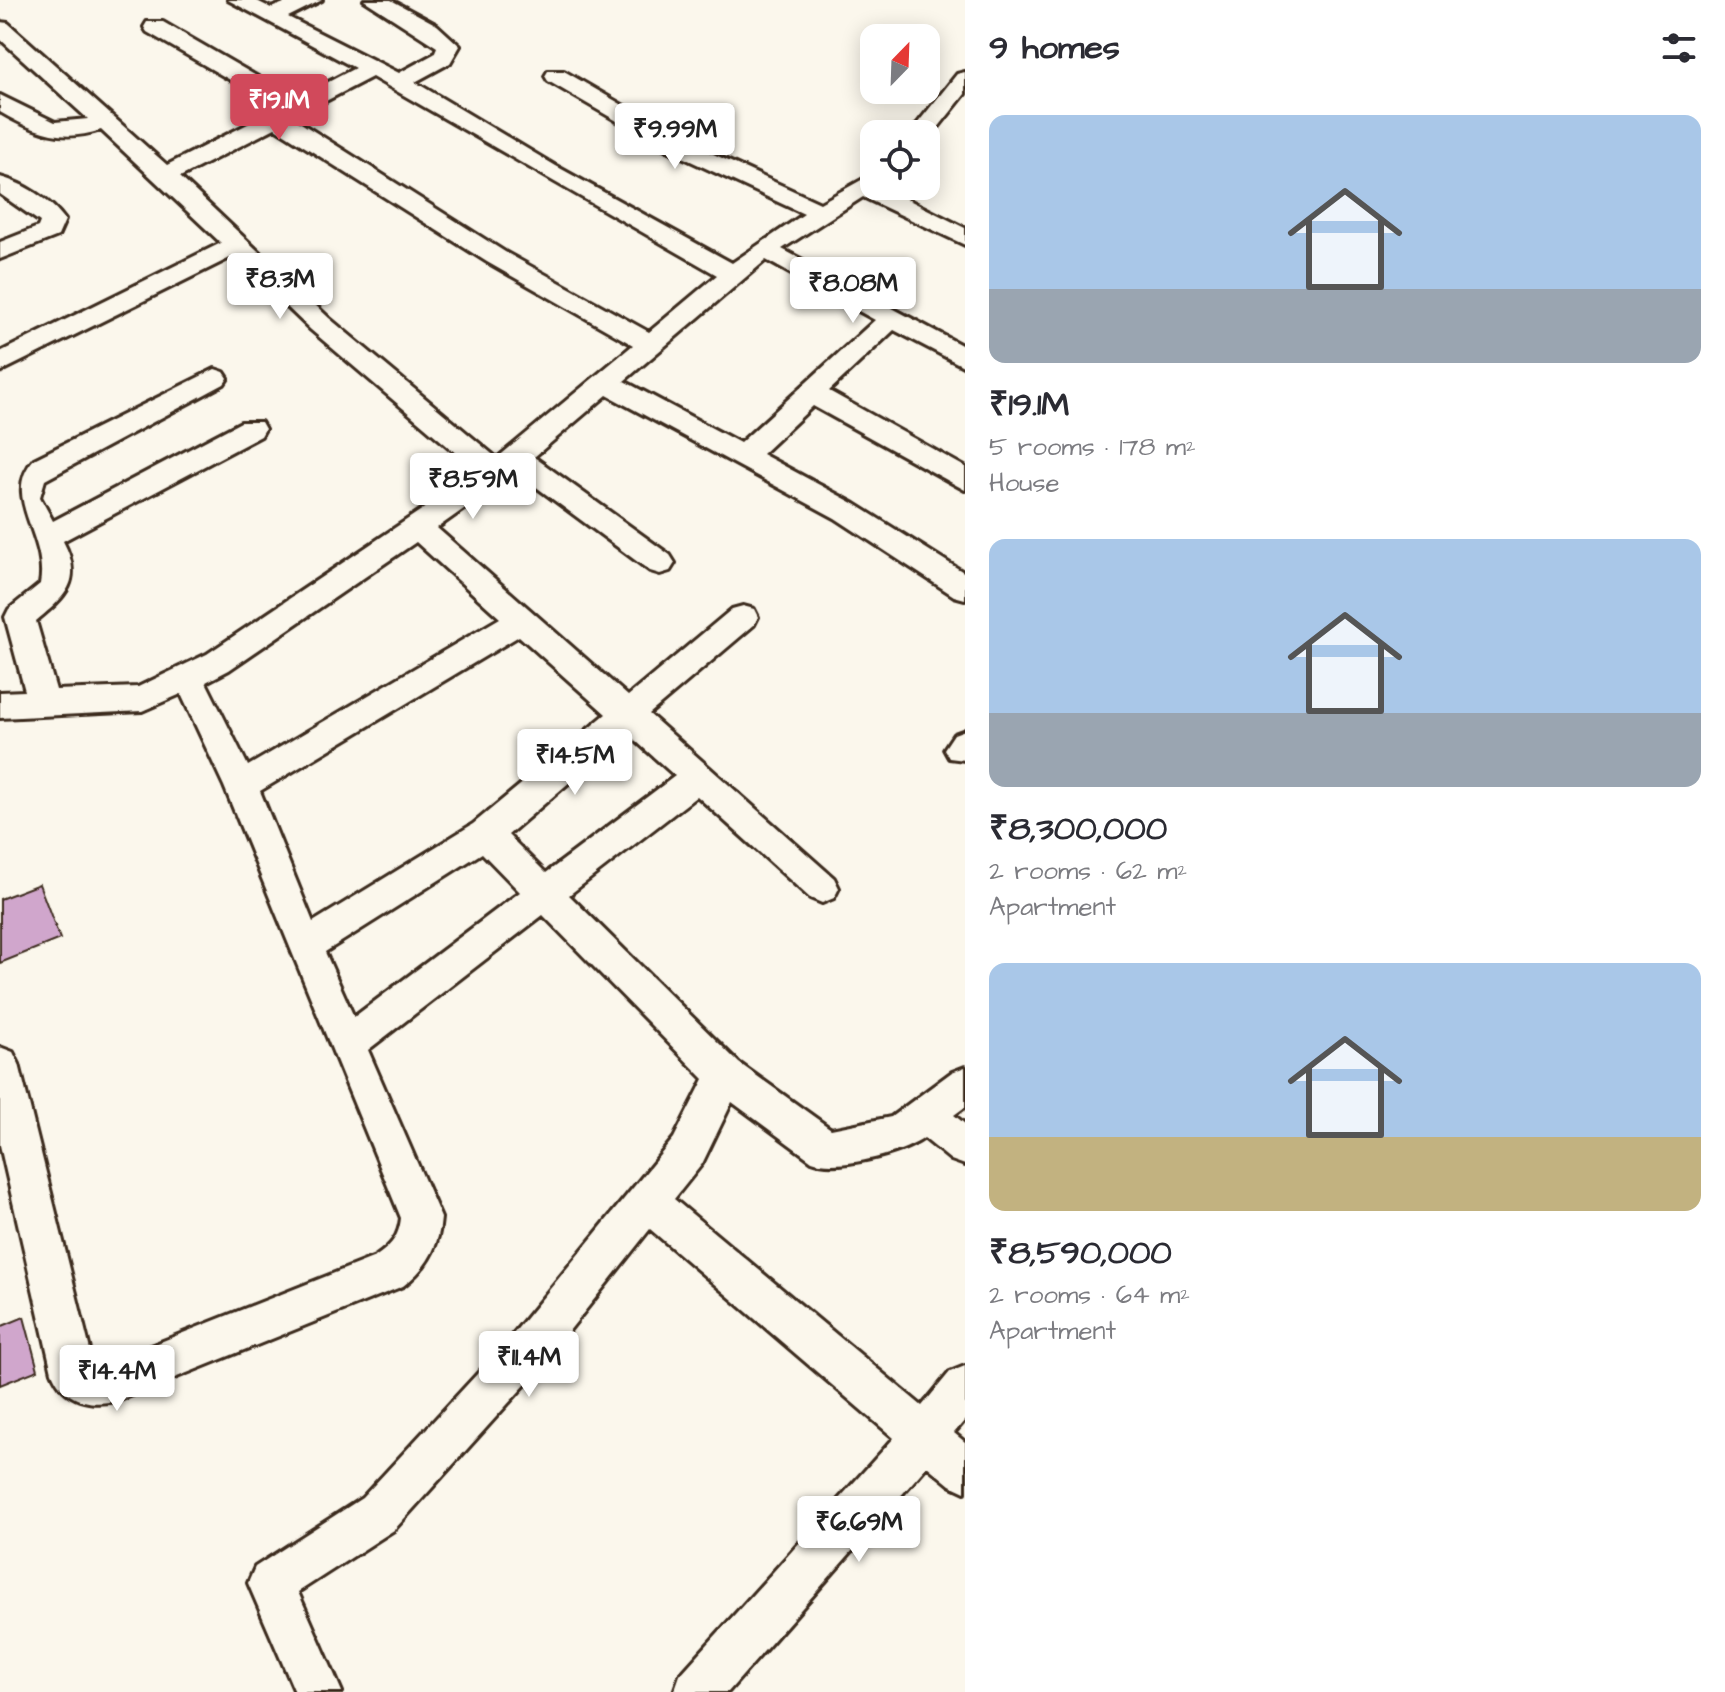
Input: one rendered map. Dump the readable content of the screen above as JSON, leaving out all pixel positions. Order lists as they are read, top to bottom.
{
  "north": "top right",
  "page": {
    "heading": "9 homes",
    "price": [
      "₹19.1M",
      "₹9.99M",
      "₹8.3M",
      "₹8.08M",
      "₹8.59M",
      "₹14.5M",
      "₹11.4M",
      "₹14.4M",
      "₹6.69M"
    ],
    "list": [
      {
        "name": "₹19.1M",
        "note": "5 rooms · 178 m² · House"
      },
      {
        "name": "₹8,300,000",
        "note": "2 rooms · 62 m² · Apartment"
      },
      {
        "name": "₹8,590,000",
        "note": "2 rooms · 64 m² · Apartment"
      }
    ]
  }
}
